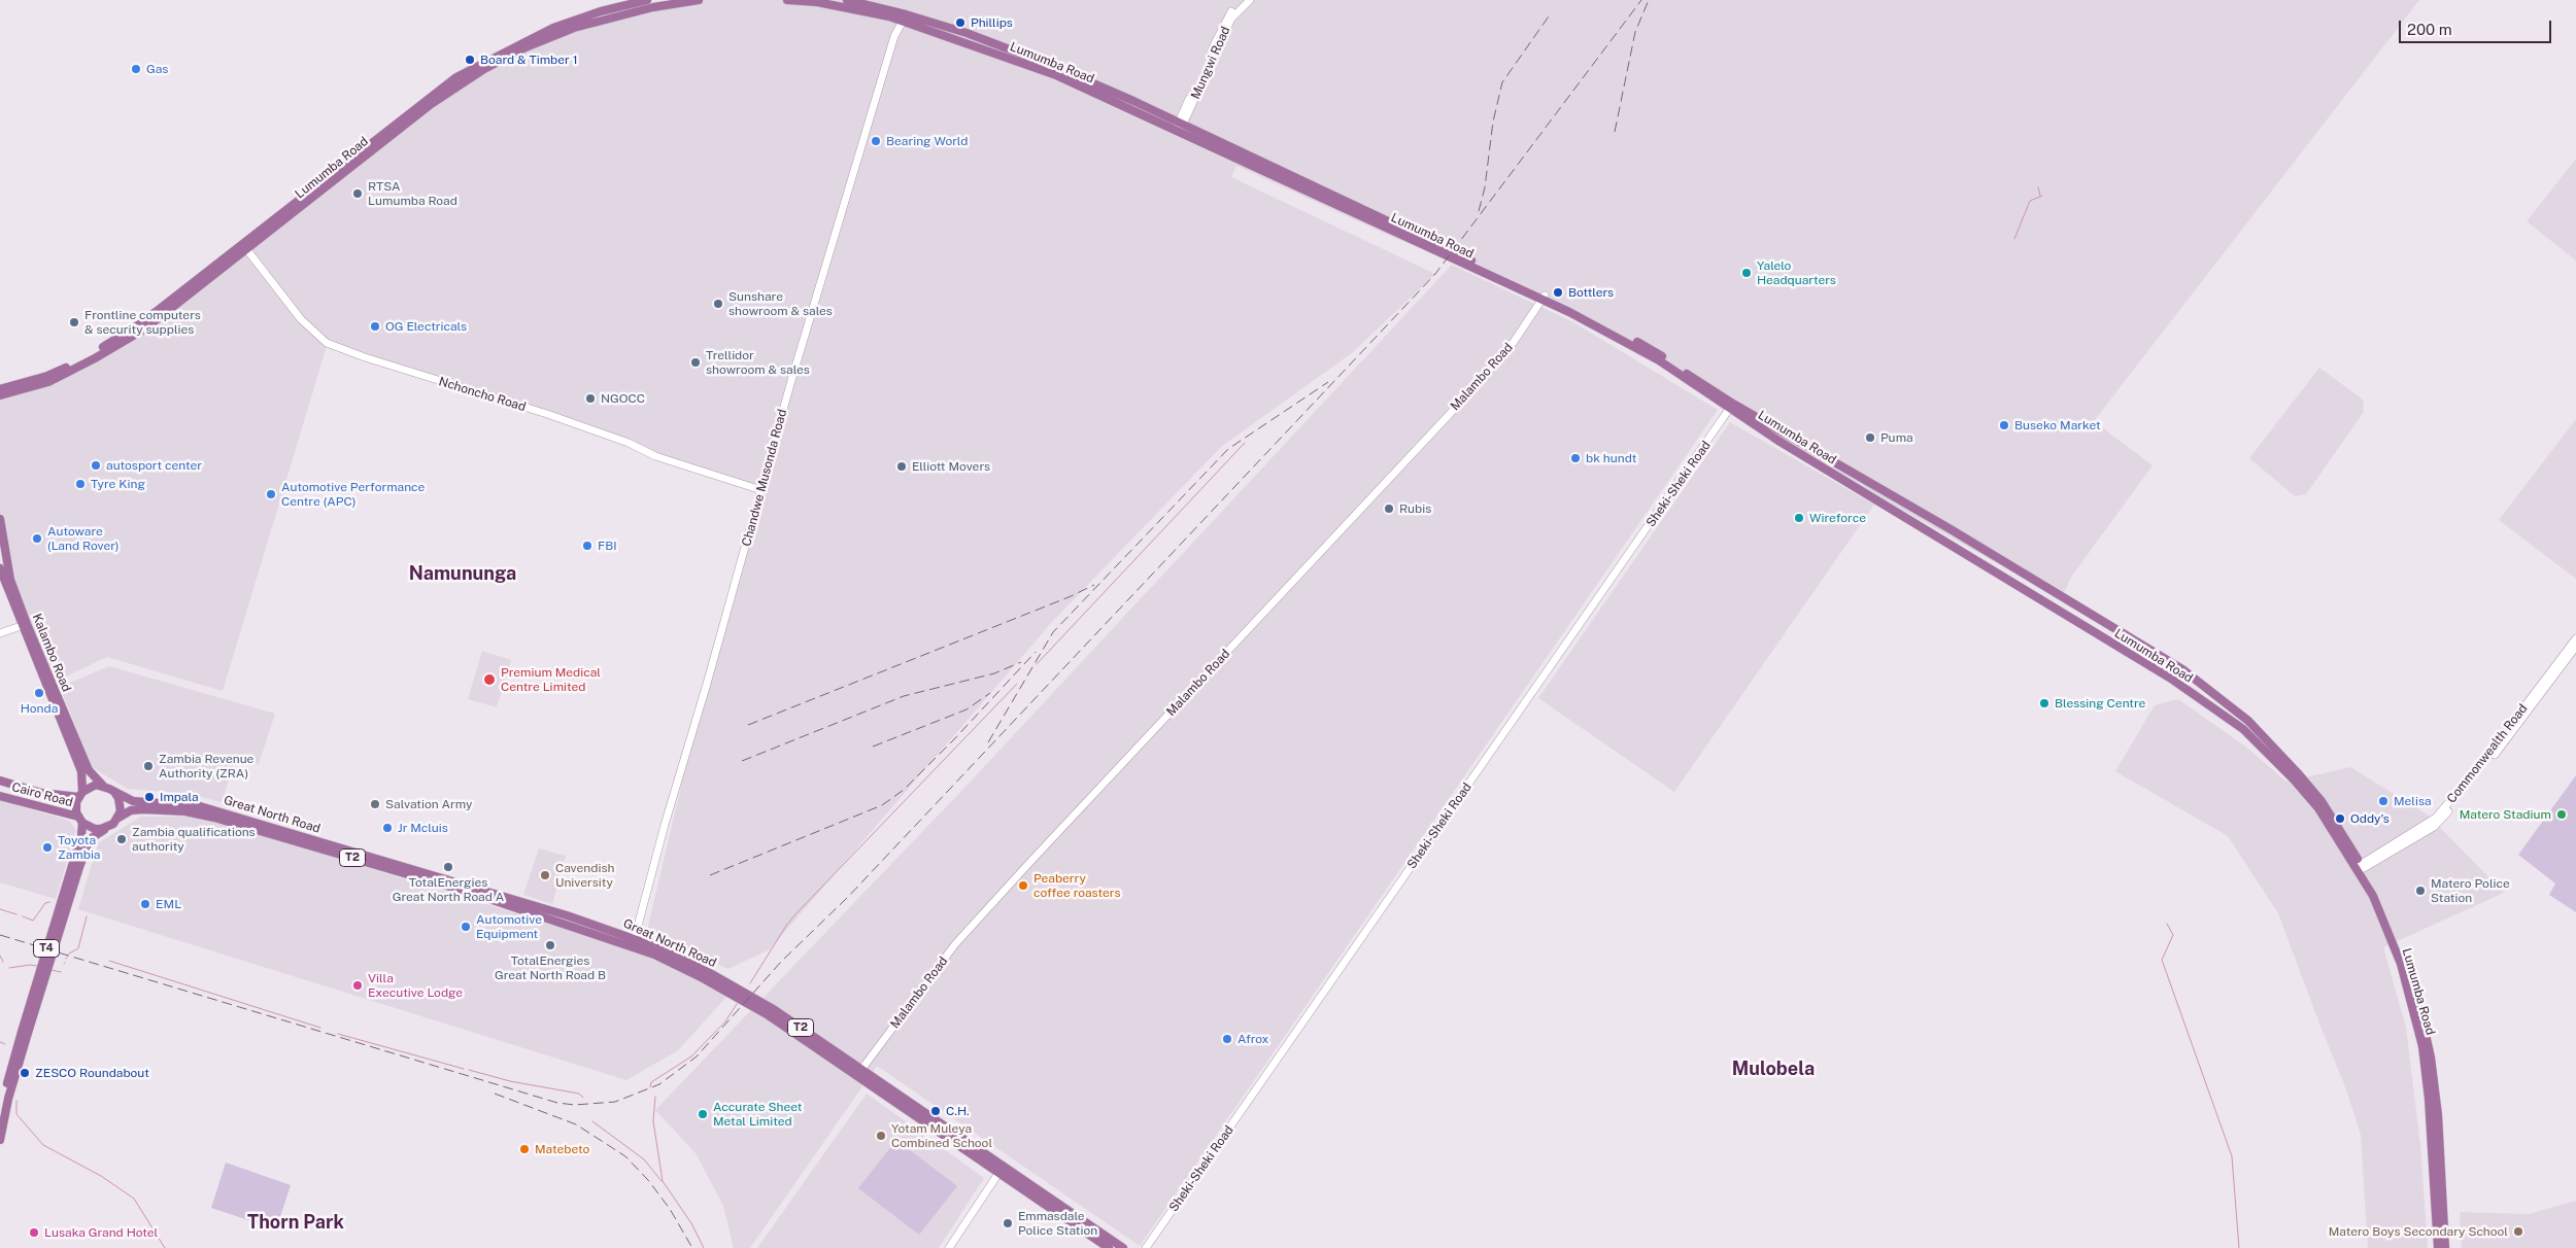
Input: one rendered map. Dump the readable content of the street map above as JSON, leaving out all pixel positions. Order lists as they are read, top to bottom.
{
  "streets": {
    "main road": [
      "Lumumba Road",
      "Kalambo Road",
      "Cairo Road",
      "Great North Road",
      "T2",
      "T4"
    ],
    "street": [
      "Mungwi Road",
      "Malambo Road",
      "Nchoncho Road",
      "Chandwe Musonda Road",
      "Sheki-Sheki Road",
      "Commonwealth Road"
    ]
  },
  "crossings": [
    ["Lumumba Road", "Mungwi Road"],
    ["Lumumba Road", "Malambo Road"],
    ["Lumumba Road", "Nchoncho Road"],
    ["Lumumba Road", "Chandwe Musonda Road"],
    ["Lumumba Road", "Sheki-Sheki Road"],
    ["Lumumba Road", "Commonwealth Road"],
    ["Malambo Road", "Great North Road"],
    ["Nchoncho Road", "Chandwe Musonda Road"],
    ["Chandwe Musonda Road", "Great North Road"],
    ["Kalambo Road", "Cairo Road"],
    ["Kalambo Road", "Great North Road"],
    ["Kalambo Road", "T4"],
    ["Cairo Road", "Great North Road"],
    ["Cairo Road", "T4"],
    ["Great North Road", "T4"]
  ],
  "districts": ["Namununga", "Mulobela", "Thorn Park"],
  "places": [
    "Phillips",
    "Board & Timber 1",
    "Gas",
    "Bearing World",
    "RTSA Lumumba Road",
    "Yalelo Headquarters",
    "Bottlers",
    "Sunshare showroom & sales",
    "Frontline computers & security supplies",
    "OG Electricals",
    "Trellidor showroom & sales",
    "NGOCC",
    "Buseko Market",
    "Puma",
    "bk hundt",
    "autosport center",
    "Elliott Movers",
    "Tyre King",
    "Automotive Performance Centre (APC)",
    "Rubis",
    "Wireforce",
    "Autoware (Land Rover)",
    "FBI",
    "Premium Medical Centre Limited",
    "Honda",
    "Blessing Centre",
    "Zambia Revenue Authority (ZRA)",
    "Impala",
    "Melisa",
    "Salvation Army",
    "Matero Stadium",
    "Oddy's",
    "Jr Mcluis",
    "Zambia qualifications authority",
    "Toyota Zambia",
    "TotalEnergies Great North Road A",
    "Cavendish University",
    "Peaberry coffee roasters",
    "Matero Police Station",
    "EML",
    "Automotive Equipment",
    "TotalEnergies Great North Road B",
    "Villa Executive Lodge",
    "Afrox",
    "ZESCO Roundabout",
    "C.H.",
    "Accurate Sheet Metal Limited",
    "Yotam Muleya Combined School",
    "Matebeto",
    "Emmasdale Police Station",
    "Matero Boys Secondary School",
    "Lusaka Grand Hotel"
  ],
  "scale_bar": "200 m"
}
